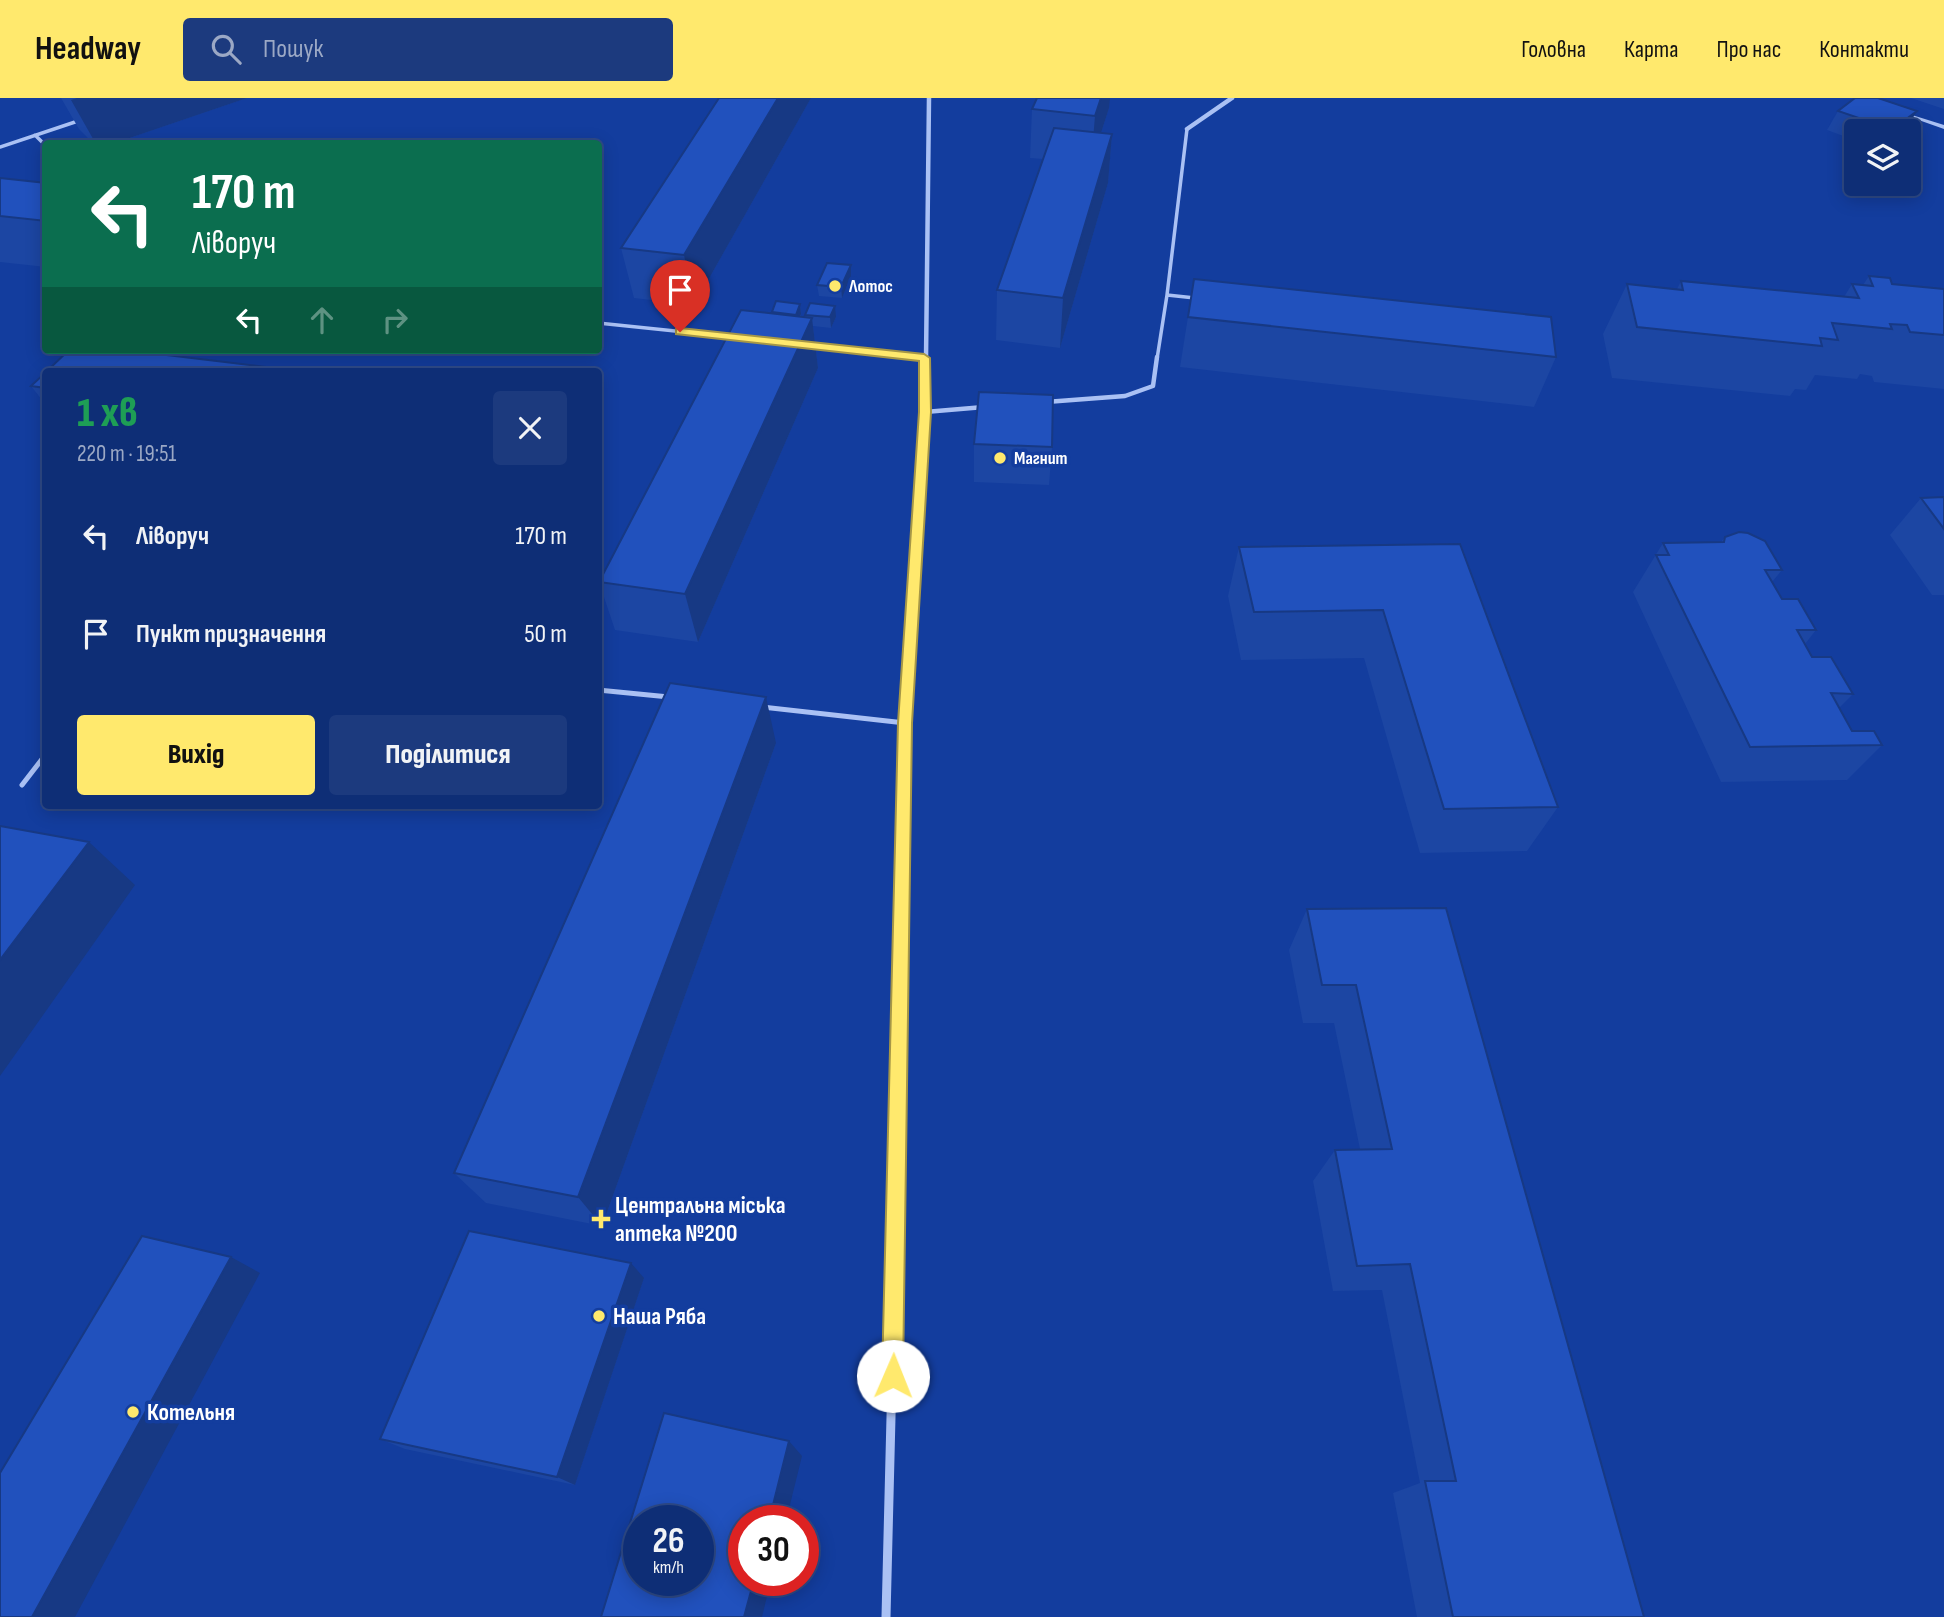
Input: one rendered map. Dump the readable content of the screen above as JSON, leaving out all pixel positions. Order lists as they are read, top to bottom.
{
  "places": {
    "other": [
      "Лотос",
      "Магнит",
      "Наша Ряба",
      "Котельня"
    ],
    "health": ["Центральна міська аптека №200"]
  },
  "page": {
    "header": "Headway",
    "search": "Пошук",
    "nav": [
      "Головна",
      "Карта",
      "Про нас",
      "Контакти"
    ],
    "turn": ["170 m", "Ліворуч"],
    "heading": ["1 хв", "220 m · 19:51"],
    "list": [
      {
        "name": "Ліворуч",
        "value": "170 m"
      },
      {
        "name": "Пункт призначення",
        "value": "50 m"
      }
    ],
    "buttons": ["Вихід", "Поділитися"],
    "speed": "26 km/h",
    "limit": "30"
  }
}
